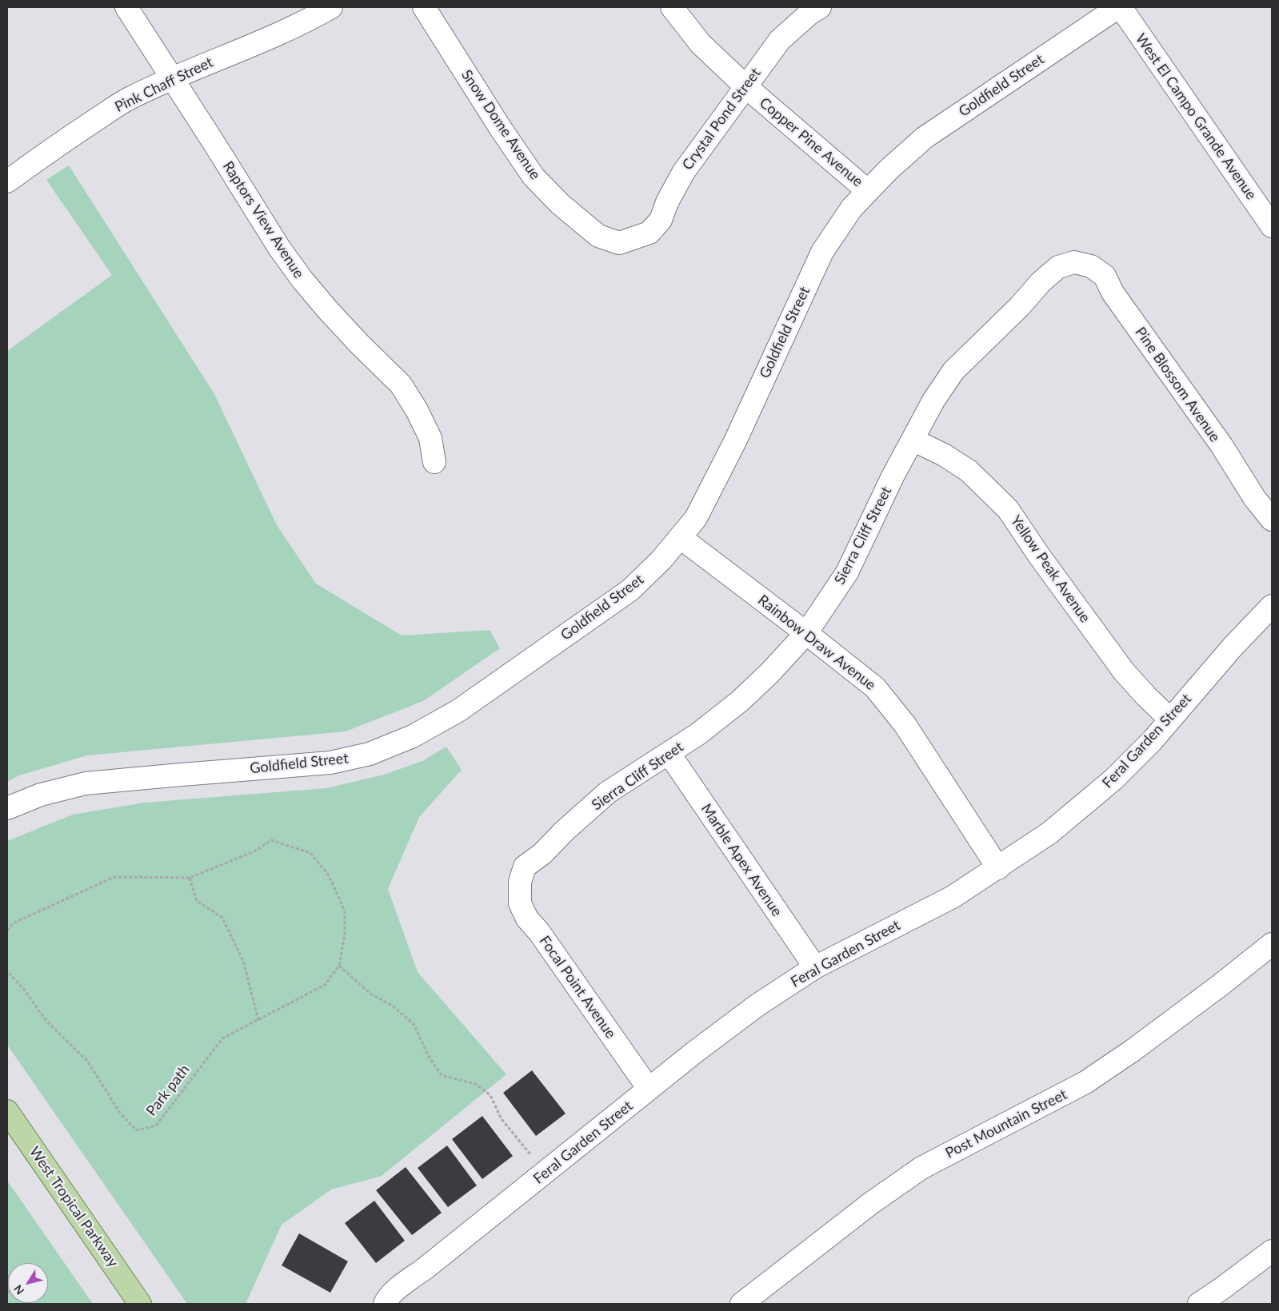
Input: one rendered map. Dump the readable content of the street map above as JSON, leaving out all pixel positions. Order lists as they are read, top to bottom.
{
  "streets": {
    "main road": ["West Tropical Parkway"],
    "street": [
      "Pink Chaff Street",
      "Goldfield Street",
      "West El Campo Grande Avenue",
      "Crystal Pond Street",
      "Snow Dome Avenue",
      "Copper Pine Avenue",
      "Raptors View Avenue",
      "Pine Blossom Avenue",
      "Sierra Cliff Street",
      "Yellow Peak Avenue",
      "Rainbow Draw Avenue",
      "Feral Garden Street",
      "Marble Apex Avenue",
      "Focal Point Avenue",
      "Post Mountain Street"
    ],
    "path": ["Park path"]
  },
  "crossings": [
    ["Pink Chaff Street", "Raptors View Avenue"],
    ["Goldfield Street", "West El Campo Grande Avenue"],
    ["Goldfield Street", "Copper Pine Avenue"],
    ["Goldfield Street", "Rainbow Draw Avenue"],
    ["Crystal Pond Street", "Snow Dome Avenue"],
    ["Crystal Pond Street", "Copper Pine Avenue"],
    ["Pine Blossom Avenue", "Sierra Cliff Street"],
    ["Sierra Cliff Street", "Yellow Peak Avenue"],
    ["Sierra Cliff Street", "Rainbow Draw Avenue"],
    ["Sierra Cliff Street", "Marble Apex Avenue"],
    ["Sierra Cliff Street", "Focal Point Avenue"],
    ["Yellow Peak Avenue", "Feral Garden Street"],
    ["Rainbow Draw Avenue", "Feral Garden Street"],
    ["Feral Garden Street", "Marble Apex Avenue"],
    ["Feral Garden Street", "Focal Point Avenue"]
  ],
  "north": "bottom left"
}
